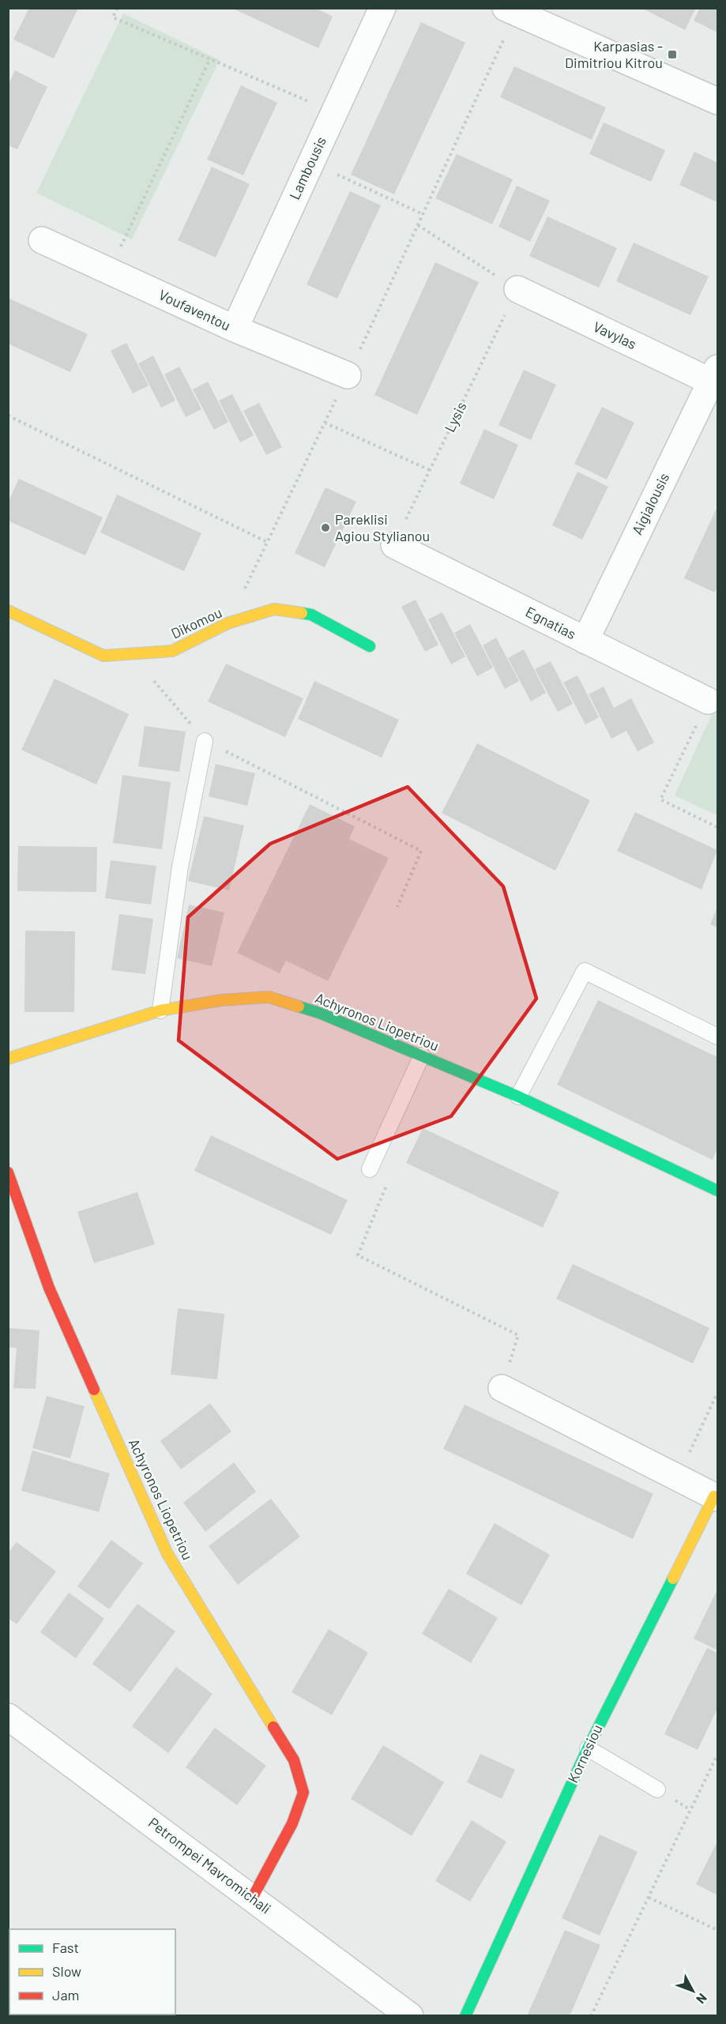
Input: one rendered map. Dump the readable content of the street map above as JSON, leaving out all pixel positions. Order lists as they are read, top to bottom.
{
  "streets": {
    "street": [
      "Lambousis",
      "Voufaventou",
      "Vavylas",
      "Aigialousis",
      "Dikomou",
      "Egnatias",
      "Achyronos Liopetriou",
      "Kornesiou",
      "Petrompei Mavromichali"
    ],
    "path": ["Lysis"]
  },
  "crossings": [
    ["Lambousis", "Voufaventou"],
    ["Vavylas", "Lysis"],
    ["Vavylas", "Aigialousis"],
    ["Lysis", "Egnatias"],
    ["Aigialousis", "Egnatias"],
    ["Achyronos Liopetriou", "Petrompei Mavromichali"]
  ],
  "places": {
    "transit": ["Karpasias - Dimitriou Kitrou"],
    "other": ["Pareklisi Agiou Stylianou"]
  },
  "legend": ["Fast", "Slow", "Jam"],
  "north": "bottom right"
}
